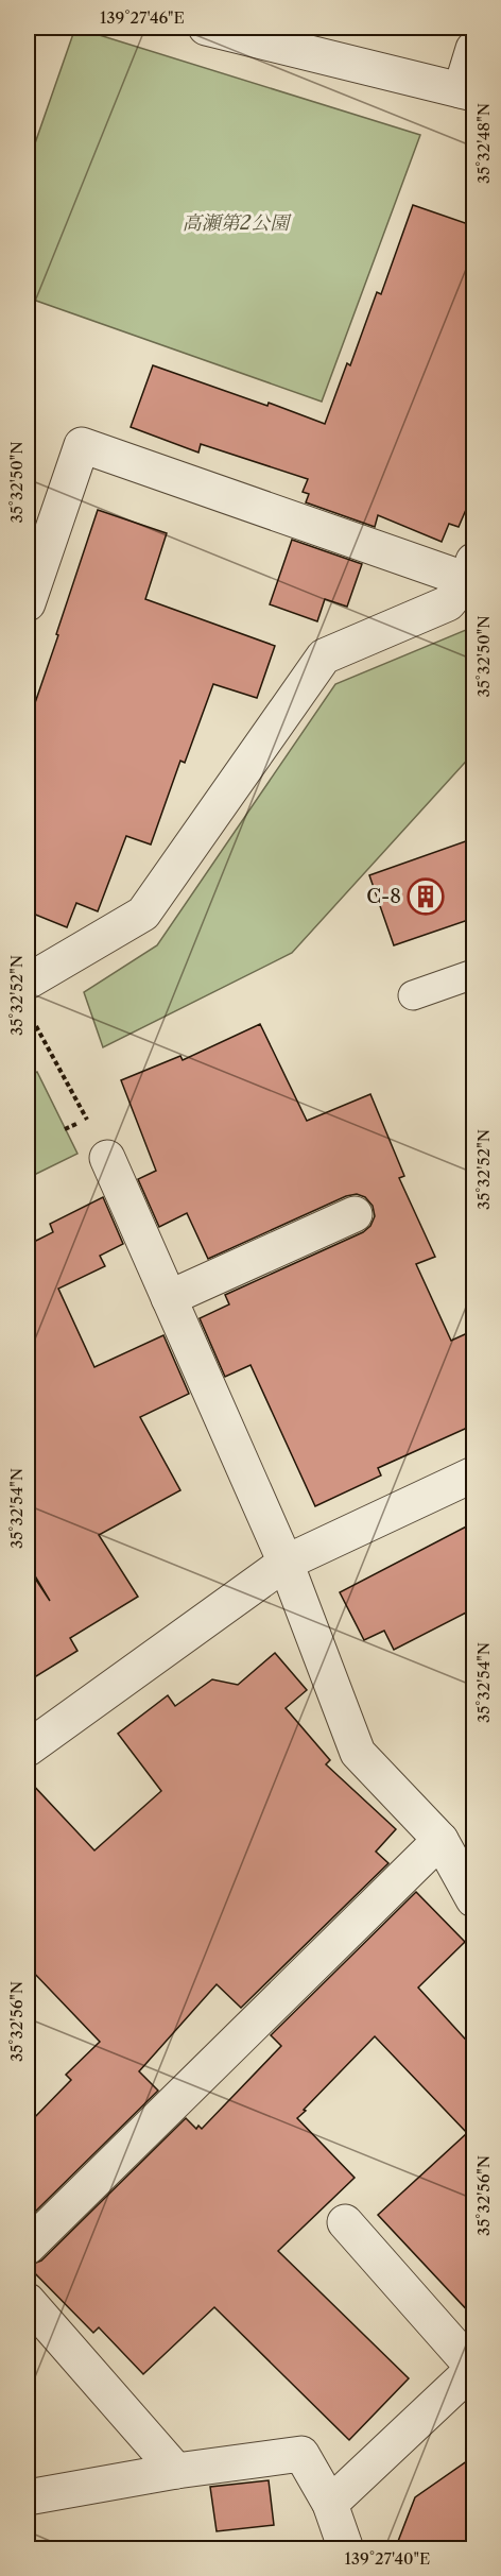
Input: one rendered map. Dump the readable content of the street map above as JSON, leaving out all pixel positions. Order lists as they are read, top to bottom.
{
  "parks": ["高瀬第2公園"],
  "places": {
    "building": ["C-8"]
  },
  "coordinates": [
    "139°27'46\"E",
    "35°32'48\"N",
    "35°32'50\"N",
    "35°32'52\"N",
    "35°32'54\"N",
    "35°32'56\"N",
    "139°27'40\"E"
  ]
}
